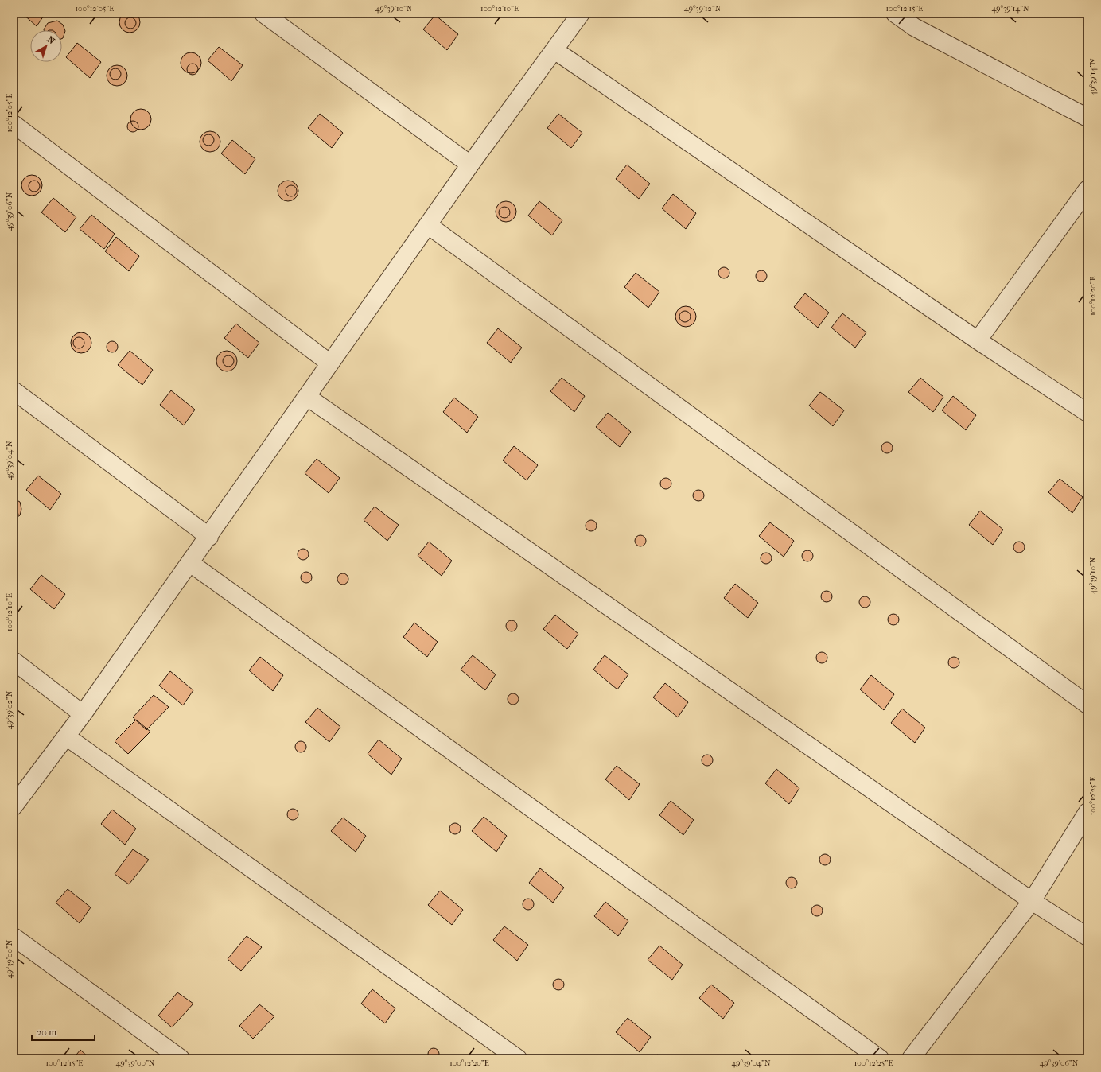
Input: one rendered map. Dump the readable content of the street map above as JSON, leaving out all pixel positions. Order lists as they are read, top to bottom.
{
  "scale_bar": "20 m",
  "north": "top right",
  "coordinates": [
    "100°12'05\"E",
    "49°39'10\"N",
    "100°12'10\"E",
    "49°39'12\"N",
    "100°12'15\"E",
    "49°39'14\"N",
    "49°39'06\"N",
    "100°12'20\"E",
    "49°39'04\"N",
    "49°39'02\"N",
    "100°12'25\"E",
    "49°39'00\"N"
  ]
}
